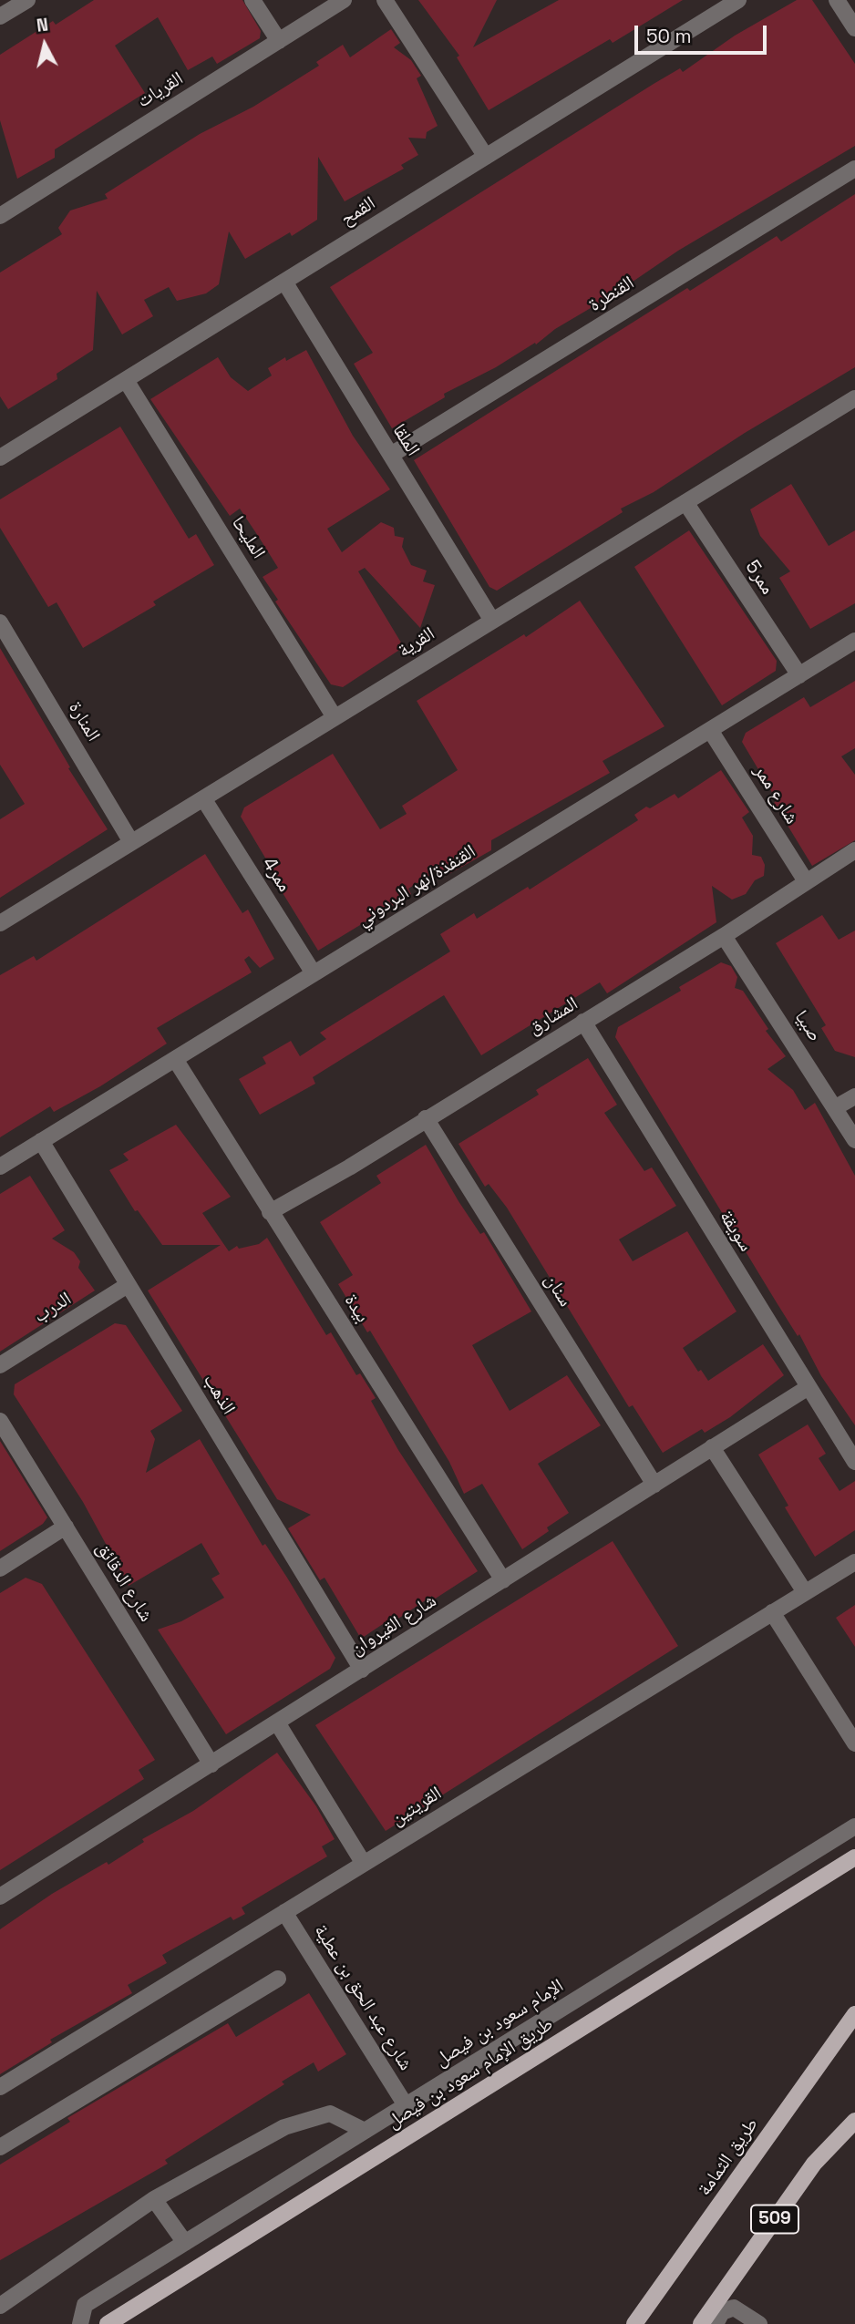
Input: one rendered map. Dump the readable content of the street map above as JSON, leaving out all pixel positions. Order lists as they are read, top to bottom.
{
  "streets": {
    "main road": ["طريق الإمام سعود بن فيصل", "طريق الثمامة", "509"],
    "street": [
      "القريات",
      "القمح",
      "القنطرة",
      "الملقا",
      "المليحا",
      "ممر5",
      "القرية",
      "المنارة",
      "شارع ممر",
      "ممر4",
      "القنفذة/نهر البردوني",
      "المشارق",
      "صبيا",
      "سويقة",
      "سنان",
      "الدرب",
      "بيدة",
      "الذهب",
      "شارع الدقائق",
      "شارع القيروان",
      "القريتين",
      "شارع عبد الحق بن عطية",
      "الإمام سعود بن فيصل"
    ]
  },
  "crossings": [
    ["القمح", "الملقا"],
    ["القمح", "المليحا"],
    ["القنطرة", "الملقا"],
    ["الملقا", "القرية"],
    ["المليحا", "القرية"],
    ["ممر5", "القرية"],
    ["ممر5", "القنفذة/نهر البردوني"],
    ["القرية", "المنارة"],
    ["القرية", "ممر4"],
    ["شارع ممر", "القنفذة/نهر البردوني"],
    ["شارع ممر", "المشارق"],
    ["ممر4", "القنفذة/نهر البردوني"],
    ["القنفذة/نهر البردوني", "بيدة"],
    ["القنفذة/نهر البردوني", "الذهب"],
    ["المشارق", "صبيا"],
    ["المشارق", "سويقة"],
    ["المشارق", "سنان"],
    ["المشارق", "بيدة"],
    ["سويقة", "شارع القيروان"],
    ["سنان", "شارع القيروان"],
    ["الدرب", "الذهب"],
    ["بيدة", "شارع القيروان"],
    ["الذهب", "شارع القيروان"],
    ["شارع الدقائق", "شارع القيروان"],
    ["القريتين", "شارع عبد الحق بن عطية"],
    ["شارع عبد الحق بن عطية", "الإمام سعود بن فيصل"]
  ],
  "scale_bar": "50 m",
  "north": "top"
}
